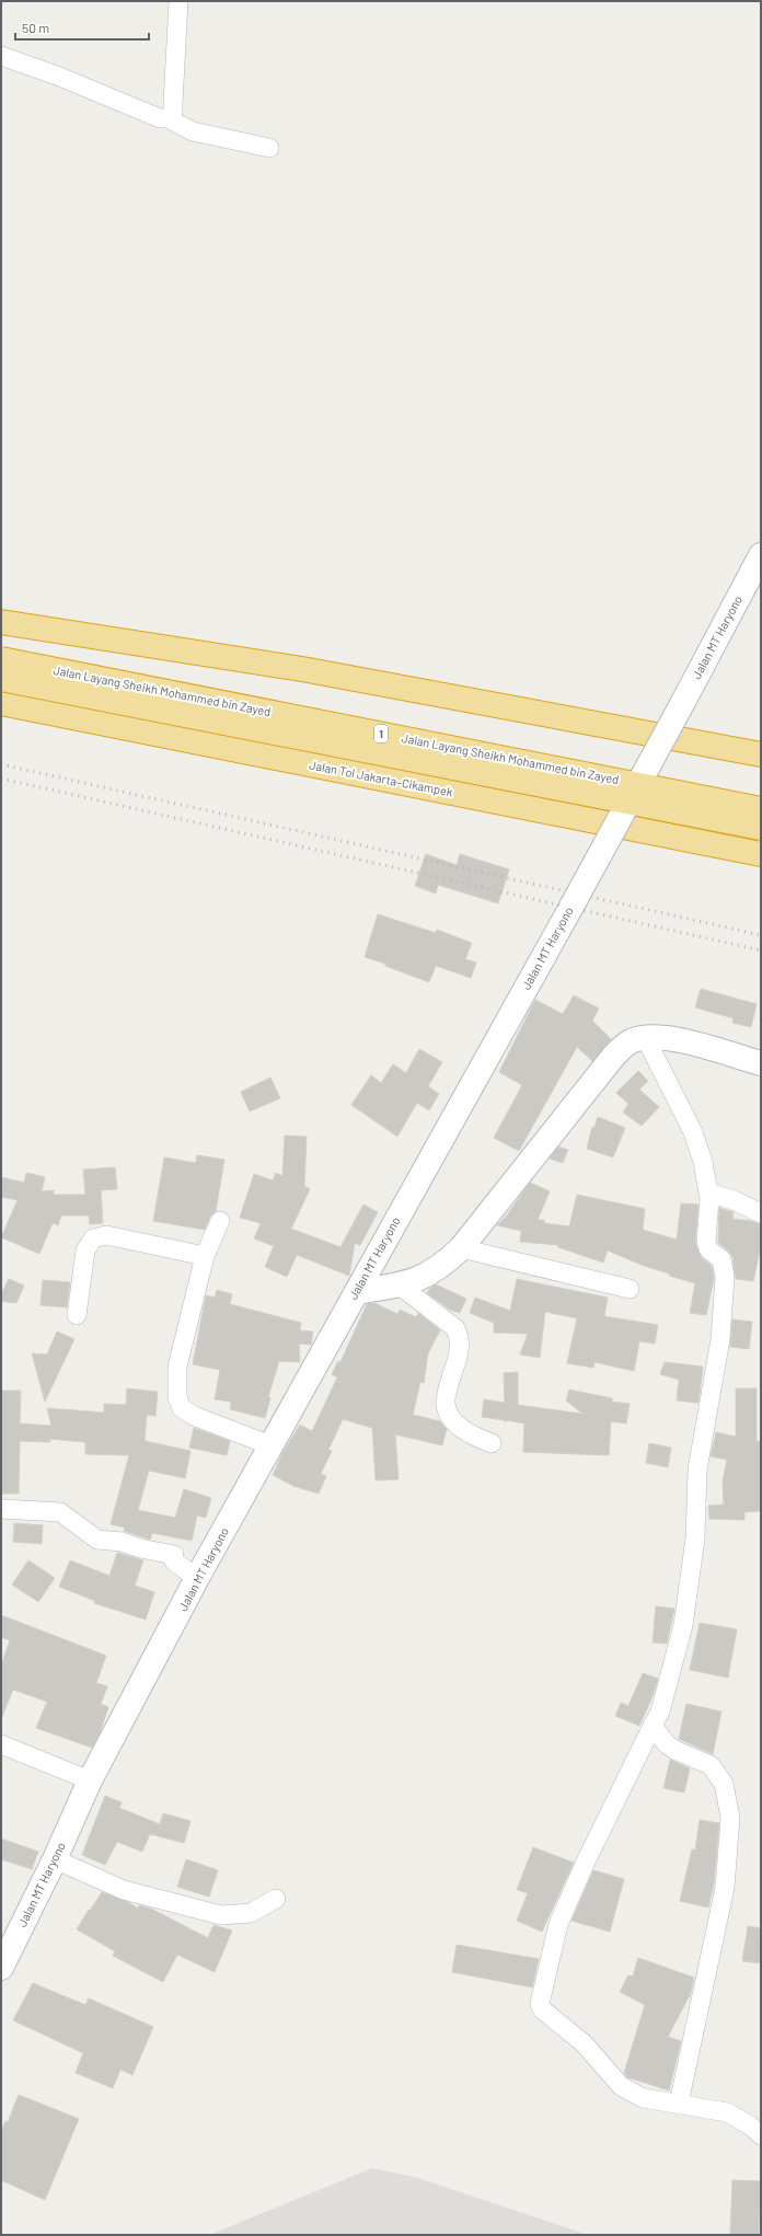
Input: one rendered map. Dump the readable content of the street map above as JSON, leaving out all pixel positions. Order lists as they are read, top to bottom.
{
  "streets": {
    "highway": ["Jalan Layang Sheikh Mohammed bin Zayed", "1", "Jalan Tol Jakarta–Cikampek"],
    "main road": ["Jalan MT Haryono"]
  },
  "scale_bar": "50 m"
}
